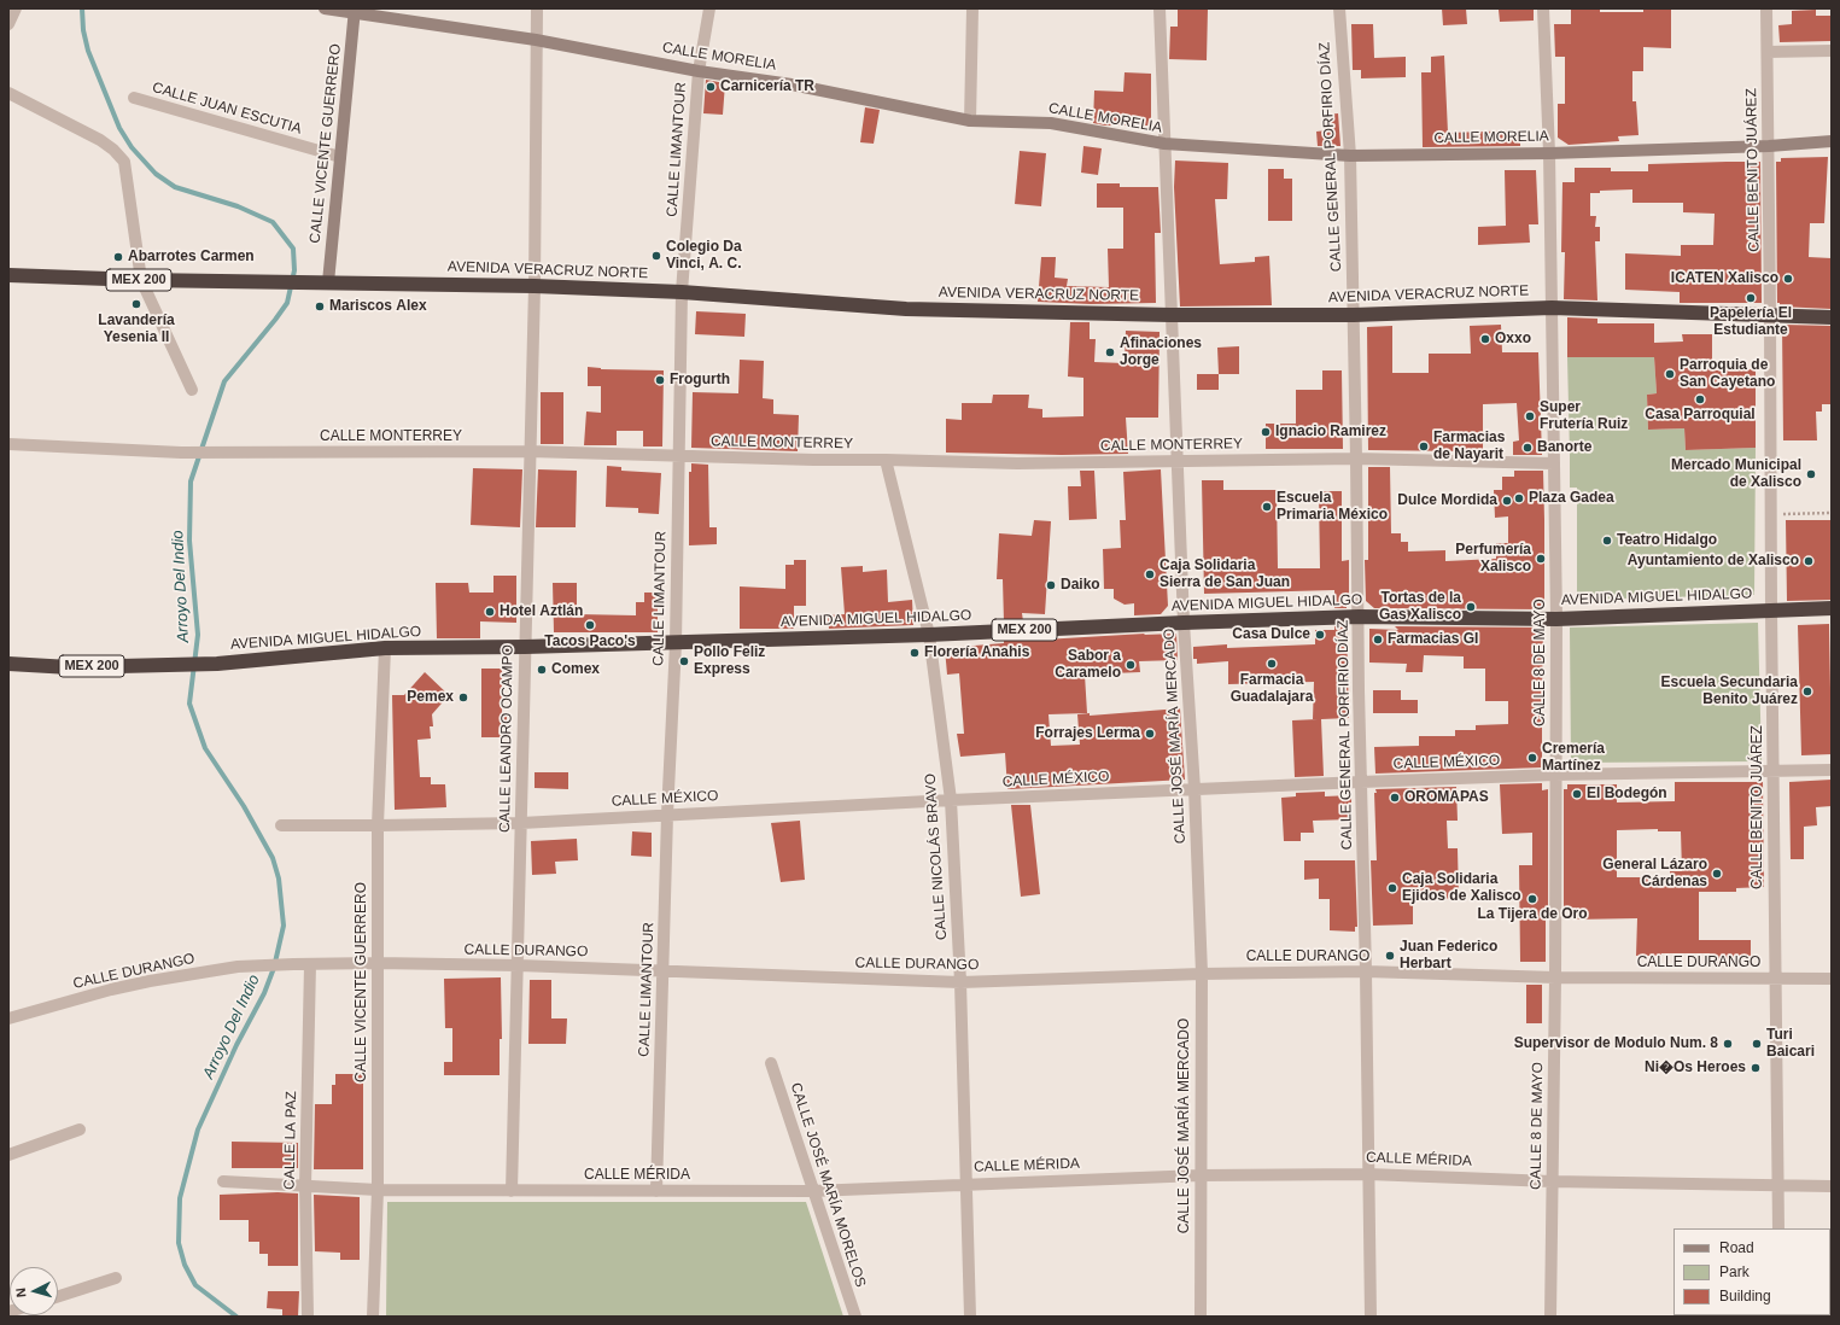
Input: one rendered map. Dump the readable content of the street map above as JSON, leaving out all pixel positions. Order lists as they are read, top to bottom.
{
  "streets": {
    "highway": ["AVENIDA VERACRUZ NORTE", "MEX 200", "AVENIDA MIGUEL HIDALGO"],
    "street": [
      "CALLE MORELIA",
      "CALLE JUAN ESCUTIA",
      "CALLE VICENTE GUERRERO",
      "CALLE LIMANTOUR",
      "CALLE GENERAL PORFIRIO DÍAZ",
      "CALLE BENITO JUÁREZ",
      "CALLE MONTERREY",
      "CALLE 8 DE MAYO",
      "CALLE JOSÉ MARÍA MERCADO",
      "CALLE LEANDRO OCAMPO",
      "CALLE MÉXICO",
      "CALLE NICOLÁS BRAVO",
      "CALLE DURANGO",
      "CALLE LA PAZ",
      "CALLE MÉRIDA",
      "CALLE JOSÉ MARÍA MORELOS"
    ]
  },
  "crossings": [
    ["CALLE MORELIA", "CALLE VICENTE GUERRERO"],
    ["CALLE MORELIA", "CALLE LIMANTOUR"],
    ["CALLE MORELIA", "CALLE GENERAL PORFIRIO DÍAZ"],
    ["CALLE MORELIA", "CALLE BENITO JUÁREZ"],
    ["CALLE MORELIA", "CALLE 8 DE MAYO"],
    ["CALLE MORELIA", "CALLE JOSÉ MARÍA MERCADO"],
    ["CALLE MORELIA", "CALLE LEANDRO OCAMPO"],
    ["CALLE JUAN ESCUTIA", "CALLE VICENTE GUERRERO"],
    ["CALLE VICENTE GUERRERO", "AVENIDA VERACRUZ NORTE"],
    ["CALLE VICENTE GUERRERO", "AVENIDA MIGUEL HIDALGO"],
    ["CALLE VICENTE GUERRERO", "CALLE MÉXICO"],
    ["CALLE VICENTE GUERRERO", "CALLE DURANGO"],
    ["CALLE VICENTE GUERRERO", "CALLE MÉRIDA"],
    ["CALLE LIMANTOUR", "AVENIDA VERACRUZ NORTE"],
    ["CALLE LIMANTOUR", "CALLE MONTERREY"],
    ["CALLE LIMANTOUR", "AVENIDA MIGUEL HIDALGO"],
    ["CALLE LIMANTOUR", "CALLE MÉXICO"],
    ["CALLE LIMANTOUR", "CALLE DURANGO"],
    ["CALLE LIMANTOUR", "CALLE MÉRIDA"],
    ["CALLE GENERAL PORFIRIO DÍAZ", "AVENIDA VERACRUZ NORTE"],
    ["CALLE GENERAL PORFIRIO DÍAZ", "CALLE MONTERREY"],
    ["CALLE GENERAL PORFIRIO DÍAZ", "AVENIDA MIGUEL HIDALGO"],
    ["CALLE GENERAL PORFIRIO DÍAZ", "CALLE MÉXICO"],
    ["CALLE GENERAL PORFIRIO DÍAZ", "CALLE DURANGO"],
    ["CALLE GENERAL PORFIRIO DÍAZ", "CALLE MÉRIDA"],
    ["CALLE BENITO JUÁREZ", "AVENIDA VERACRUZ NORTE"],
    ["CALLE BENITO JUÁREZ", "MEX 200"],
    ["CALLE BENITO JUÁREZ", "AVENIDA MIGUEL HIDALGO"],
    ["CALLE BENITO JUÁREZ", "CALLE MÉXICO"],
    ["CALLE BENITO JUÁREZ", "CALLE DURANGO"],
    ["CALLE BENITO JUÁREZ", "CALLE MÉRIDA"],
    ["AVENIDA VERACRUZ NORTE", "MEX 200"],
    ["AVENIDA VERACRUZ NORTE", "CALLE 8 DE MAYO"],
    ["AVENIDA VERACRUZ NORTE", "CALLE JOSÉ MARÍA MERCADO"],
    ["AVENIDA VERACRUZ NORTE", "CALLE LEANDRO OCAMPO"],
    ["CALLE MONTERREY", "CALLE 8 DE MAYO"],
    ["CALLE MONTERREY", "CALLE JOSÉ MARÍA MERCADO"],
    ["CALLE MONTERREY", "CALLE LEANDRO OCAMPO"],
    ["CALLE MONTERREY", "CALLE NICOLÁS BRAVO"],
    ["AVENIDA MIGUEL HIDALGO", "CALLE 8 DE MAYO"],
    ["AVENIDA MIGUEL HIDALGO", "CALLE JOSÉ MARÍA MERCADO"],
    ["AVENIDA MIGUEL HIDALGO", "CALLE LEANDRO OCAMPO"],
    ["AVENIDA MIGUEL HIDALGO", "CALLE NICOLÁS BRAVO"],
    ["CALLE 8 DE MAYO", "CALLE MÉXICO"],
    ["CALLE 8 DE MAYO", "CALLE DURANGO"],
    ["CALLE 8 DE MAYO", "CALLE MÉRIDA"],
    ["CALLE JOSÉ MARÍA MERCADO", "CALLE MÉXICO"],
    ["CALLE JOSÉ MARÍA MERCADO", "CALLE DURANGO"],
    ["CALLE JOSÉ MARÍA MERCADO", "CALLE MÉRIDA"],
    ["CALLE LEANDRO OCAMPO", "CALLE MÉXICO"],
    ["CALLE LEANDRO OCAMPO", "CALLE DURANGO"],
    ["CALLE LEANDRO OCAMPO", "CALLE MÉRIDA"],
    ["CALLE MÉXICO", "CALLE NICOLÁS BRAVO"],
    ["CALLE NICOLÁS BRAVO", "CALLE DURANGO"],
    ["CALLE NICOLÁS BRAVO", "CALLE MÉRIDA"],
    ["CALLE DURANGO", "CALLE LA PAZ"],
    ["CALLE LA PAZ", "CALLE MÉRIDA"],
    ["CALLE MÉRIDA", "CALLE JOSÉ MARÍA MORELOS"]
  ],
  "water": ["Arroyo Del Indio"],
  "places": [
    "Carnicería TR",
    "Colegio Da Vinci, A. C.",
    "Abarrotes Carmen",
    "ICATEN Xalisco",
    "Papelería El Estudiante",
    "Lavandería Yesenia II",
    "Mariscos Alex",
    "Oxxo",
    "Afinaciones Jorge",
    "Parroquia de San Cayetano",
    "Frogurth",
    "Casa Parroquial",
    "Super Frutería Ruiz",
    "Ignacio Ramirez",
    "Farmacias de Nayarit",
    "Banorte",
    "Mercado Municipal de Xalisco",
    "Plaza Gadea",
    "Dulce Mordida",
    "Escuela Primaria México",
    "Teatro Hidalgo",
    "Perfumería Xalisco",
    "Ayuntamiento de Xalisco",
    "Caja Solidaria Sierra de San Juan",
    "Daiko",
    "Tortas de la Gas Xalisco",
    "Hotel Aztlán",
    "Tacos Paco's",
    "Casa Dulce",
    "Farmacias GI",
    "Florería Anahis",
    "Pollo Feliz Express",
    "Farmacia Guadalajara",
    "Sabor a Caramelo",
    "Comex",
    "Escuela Secundaria Benito Juárez",
    "Pemex",
    "Forrajes Lerma",
    "Cremería Martínez",
    "El Bodegón",
    "OROMAPAS",
    "General Lázaro Cárdenas",
    "Caja Solidaria Ejidos de Xalisco",
    "La Tijera de Oro",
    "Juan Federico Herbart",
    "Supervisor de Modulo Num. 8",
    "Turi Baicari",
    "Ni�Os Heroes"
  ],
  "legend": ["Road", "Park", "Building"],
  "north": "left"
}
